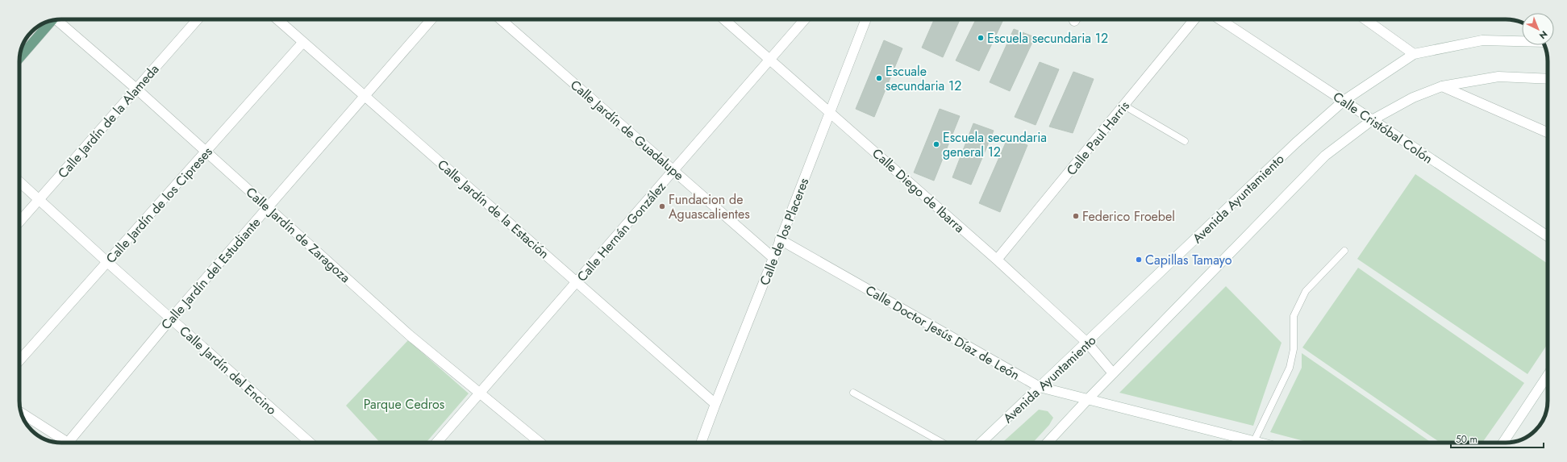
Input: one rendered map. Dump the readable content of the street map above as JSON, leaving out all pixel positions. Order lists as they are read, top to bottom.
{
  "streets": {
    "street": [
      "Calle Jardín de la Alameda",
      "Calle Cristóbal Colón",
      "Calle Jardín de Guadalupe",
      "Calle Paul Harris",
      "Calle Diego de Ibarra",
      "Avenida Ayuntamiento",
      "Calle Jardín de los Cipreses",
      "Calle Jardín de la Estación",
      "Calle Hernán González",
      "Calle de los Placeres",
      "Calle Jardín de Zaragoza",
      "Calle Jardín del Estudiante",
      "Calle Doctor Jesús Díaz de León",
      "Calle Jardín del Encino"
    ]
  },
  "crossings": [
    ["Calle Jardín de la Alameda", "Calle Jardín de Zaragoza"],
    ["Calle Jardín de la Alameda", "Calle Jardín del Encino"],
    ["Calle Cristóbal Colón", "Avenida Ayuntamiento"],
    ["Calle Jardín de Guadalupe", "Calle Hernán González"],
    ["Calle Jardín de Guadalupe", "Calle de los Placeres"],
    ["Calle Paul Harris", "Calle Diego de Ibarra"],
    ["Calle Diego de Ibarra", "Avenida Ayuntamiento"],
    ["Calle Diego de Ibarra", "Calle Hernán González"],
    ["Calle Diego de Ibarra", "Calle de los Placeres"],
    ["Avenida Ayuntamiento", "Calle Doctor Jesús Díaz de León"],
    ["Calle Jardín de los Cipreses", "Calle Jardín de la Estación"],
    ["Calle Jardín de los Cipreses", "Calle Jardín de Zaragoza"],
    ["Calle Jardín de los Cipreses", "Calle Jardín del Encino"],
    ["Calle Jardín de la Estación", "Calle Hernán González"],
    ["Calle Jardín de la Estación", "Calle de los Placeres"],
    ["Calle Jardín de la Estación", "Calle Jardín del Estudiante"],
    ["Calle Hernán González", "Calle Jardín de Zaragoza"],
    ["Calle de los Placeres", "Calle Doctor Jesús Díaz de León"],
    ["Calle Jardín de Zaragoza", "Calle Jardín del Estudiante"],
    ["Calle Jardín del Estudiante", "Calle Jardín del Encino"]
  ],
  "parks": ["Parque Cedros"],
  "places": [
    "Escuela secundaria 12",
    "Escuale secundaria 12",
    "Escuela secundaria general 12",
    "Fundacion de Aguascalientes",
    "Federico Froebel",
    "Capillas Tamayo"
  ],
  "scale_bar": "50 m",
  "north": "bottom right"
}
